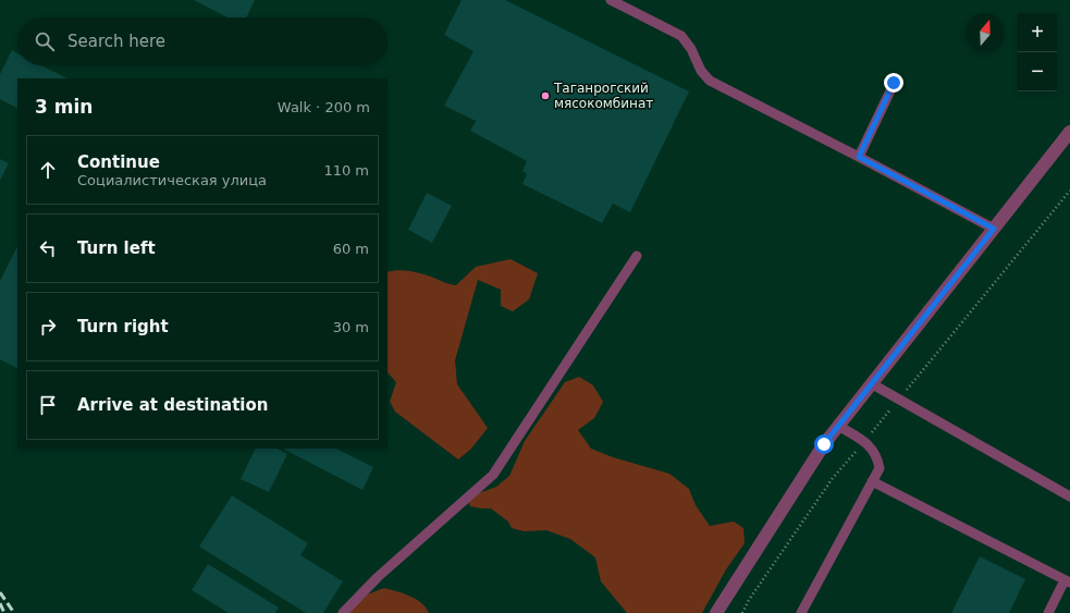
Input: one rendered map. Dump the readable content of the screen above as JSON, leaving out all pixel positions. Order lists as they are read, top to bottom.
{
  "places": ["Таганрогский мясокомбинат"],
  "north": "top",
  "page": {
    "map_buttons": ["+", "−"],
    "search": "Search here",
    "heading": ["3 min", "Walk · 200 m"],
    "list": [
      ["Continue", "Социалистическая улица", "110 m"],
      ["Turn left", "60 m"],
      ["Turn right", "30 m"],
      "Arrive at destination"
    ]
  }
}
